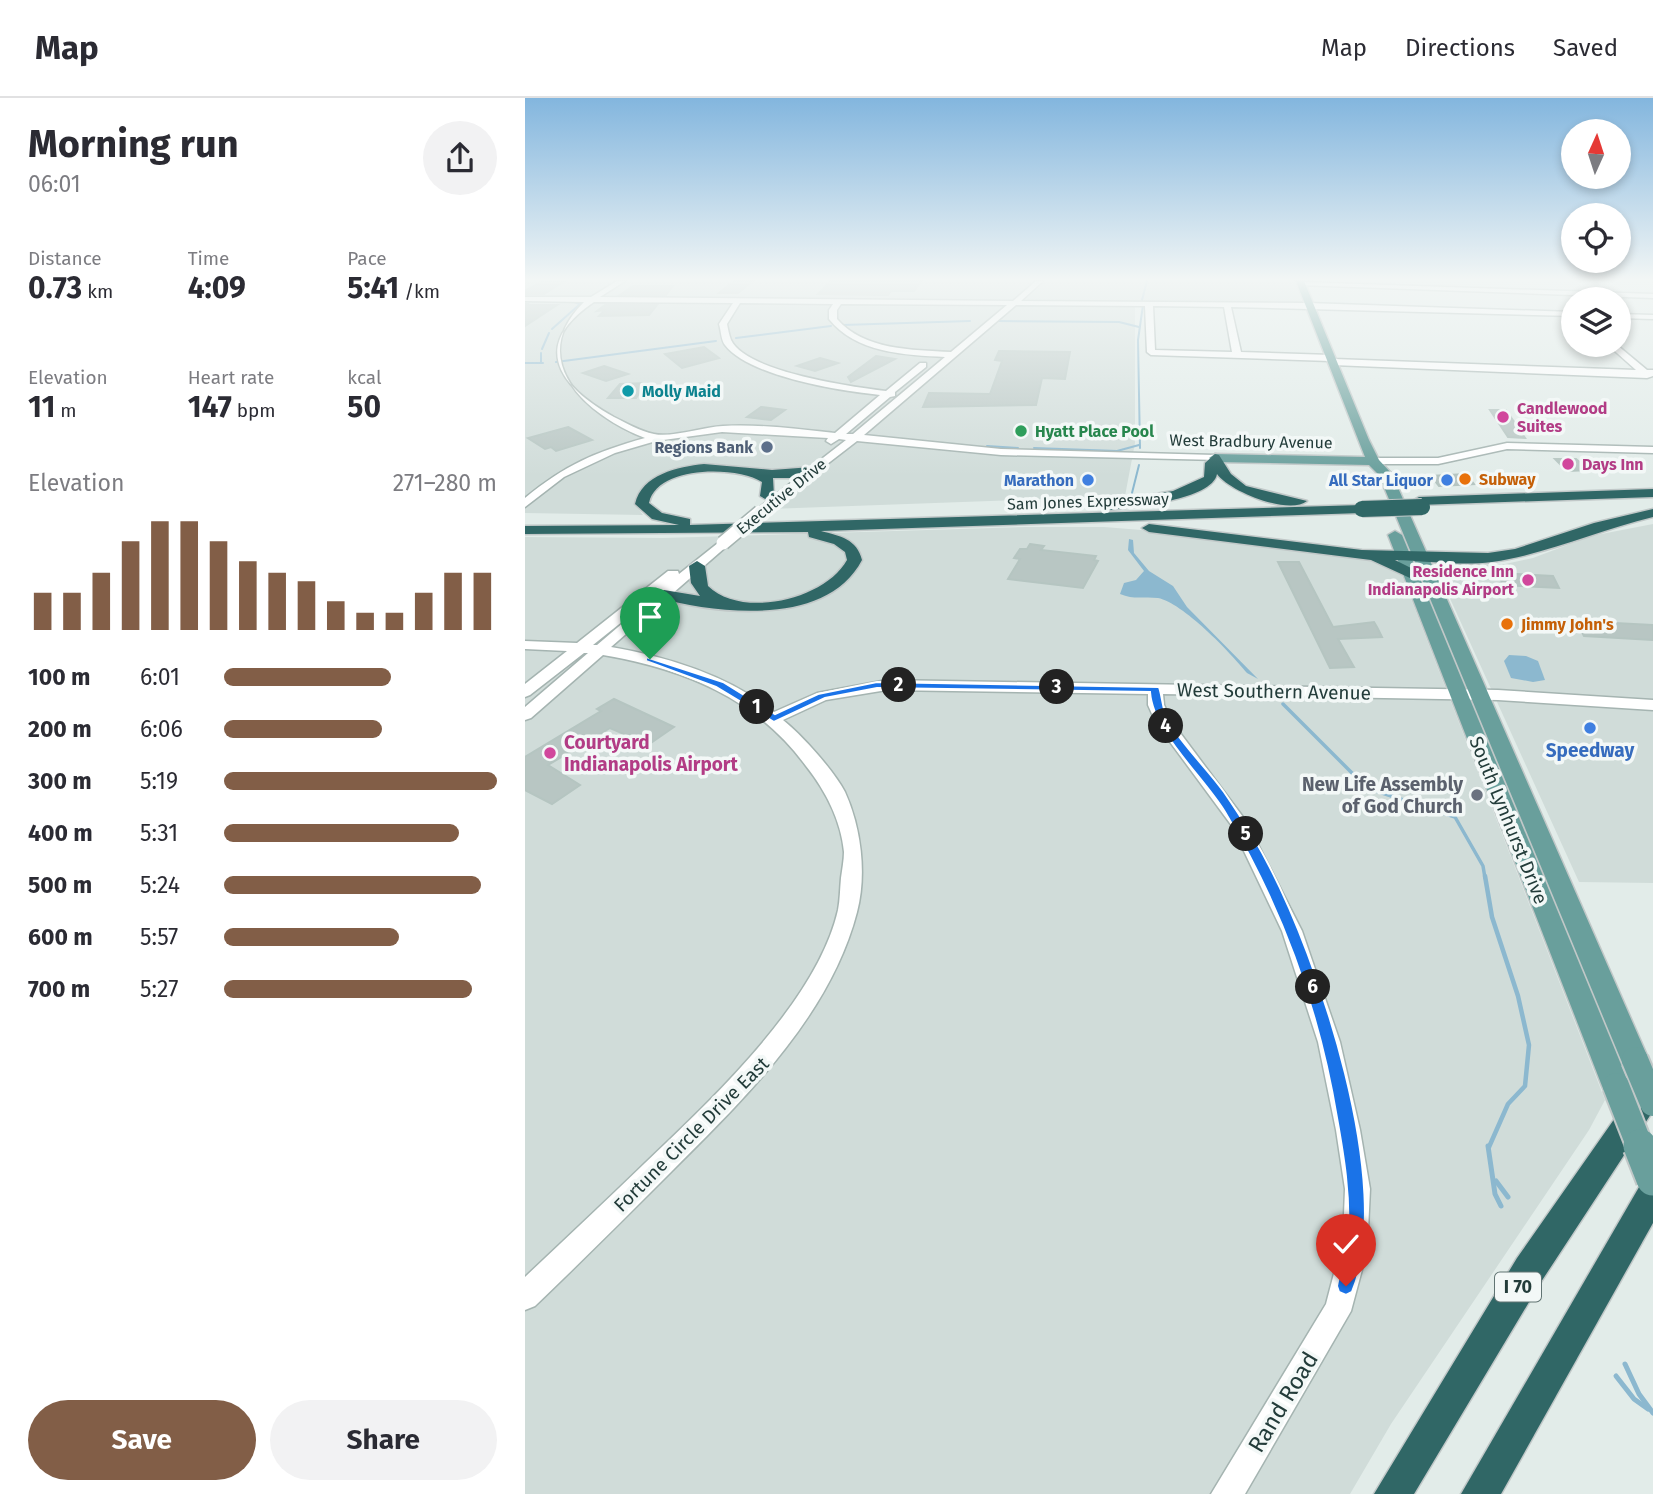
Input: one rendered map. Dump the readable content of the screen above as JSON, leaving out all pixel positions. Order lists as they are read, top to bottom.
{
  "streets": {
    "highway": ["Sam Jones Expressway", "I 70"],
    "main road": ["West Bradbury Avenue", "South Lynhurst Drive"],
    "street": [
      "Executive Drive",
      "West Southern Avenue",
      "Fortune Circle Drive East",
      "Rand Road"
    ]
  },
  "crossings": [
    ["West Bradbury Avenue", "Executive Drive"],
    ["Executive Drive", "Fortune Circle Drive East"],
    ["West Southern Avenue", "South Lynhurst Drive"],
    ["West Southern Avenue", "Fortune Circle Drive East"],
    ["West Southern Avenue", "Rand Road"]
  ],
  "places": [
    "Molly Maid",
    "Candlewood Suites",
    "Hyatt Place Pool",
    "Regions Bank",
    "Days Inn",
    "Subway",
    "Marathon",
    "All Star Liquor",
    "Residence Inn Indianapolis Airport",
    "Jimmy John's",
    "Speedway",
    "Courtyard Indianapolis Airport",
    "New Life Assembly of God Church"
  ],
  "north": "top",
  "page": {
    "header": "Map",
    "nav": ["Map", "Directions", "Saved"],
    "heading": ["Morning run", "06:01"],
    "stats": [
      ["Distance", "0.73 km"],
      ["Time", "4:09"],
      ["Pace", "5:41 /km"],
      ["Elevation", "11 m"],
      ["Heart rate", "147 bpm"],
      ["kcal", "50"]
    ],
    "chart": ["Elevation", "271–280 m"],
    "list": [
      {
        "name": "100 m",
        "note": "6:01"
      },
      {
        "name": "200 m",
        "note": "6:06"
      },
      {
        "name": "300 m",
        "note": "5:19"
      },
      {
        "name": "400 m",
        "note": "5:31"
      },
      {
        "name": "500 m",
        "note": "5:24"
      },
      {
        "name": "600 m",
        "note": "5:57"
      },
      {
        "name": "700 m",
        "note": "5:27"
      }
    ],
    "pins": [
      "2",
      "3",
      "1",
      "4",
      "5",
      "6"
    ],
    "buttons": ["Save", "Share"]
  }
}
